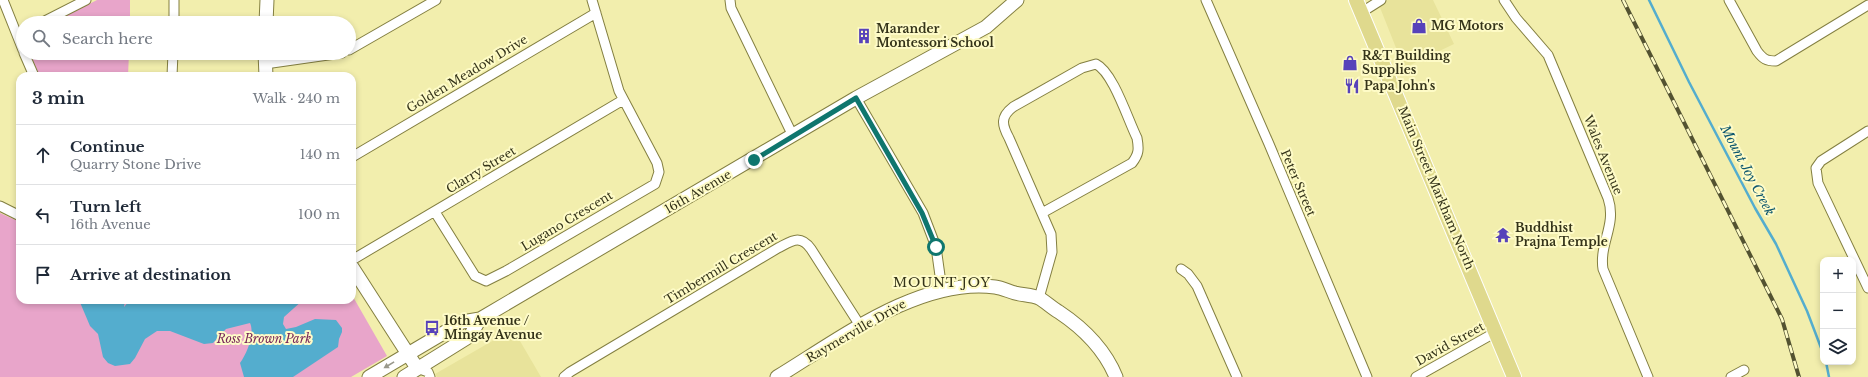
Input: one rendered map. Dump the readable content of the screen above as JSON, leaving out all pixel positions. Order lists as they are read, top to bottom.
{
  "streets": {
    "main road": ["Main Street Markham North", "16th Avenue", "Raymerville Drive"],
    "street": [
      "Golden Meadow Drive",
      "Wales Avenue",
      "Clarry Street",
      "Peter Street",
      "Lugano Crescent",
      "Timbermill Crescent",
      "David Street"
    ]
  },
  "crossings": [
    ["Clarry Street", "Lugano Crescent"],
    ["Main Street Markham North", "David Street"],
    ["Timbermill Crescent", "Raymerville Drive"]
  ],
  "districts": ["MOUNT JOY"],
  "water": ["Mount Joy Creek"],
  "parks": ["Ross Brown Park"],
  "places": {
    "shop": ["MG Motors", "R&T Building Supplies"],
    "building": ["Marander Montessori School"],
    "restaurant": ["Papa John's"],
    "temple": ["Buddhist Prajna Temple"],
    "bus stop": ["16th Avenue / Mingay Avenue"]
  },
  "page": {
    "search": "Search here",
    "heading": ["3 min", "Walk · 240 m"],
    "list": [
      ["Continue", "Quarry Stone Drive", "140 m"],
      ["Turn left", "16th Avenue", "100 m"],
      "Arrive at destination"
    ],
    "map_buttons": ["+", "−"]
  }
}
